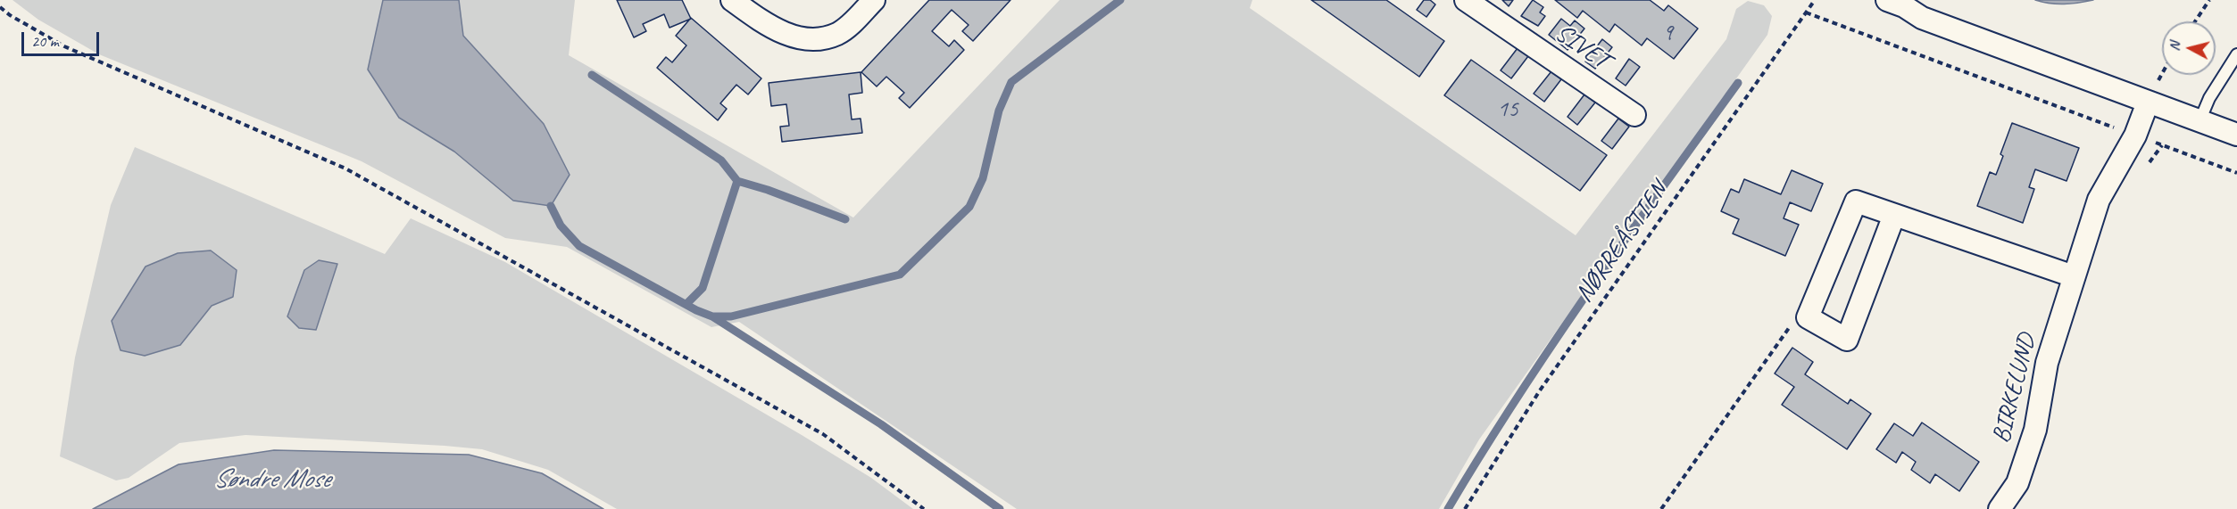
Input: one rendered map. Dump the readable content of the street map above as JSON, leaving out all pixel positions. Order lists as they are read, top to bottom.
{
  "streets": {
    "street": ["SIVET", "BIRKELUND"],
    "path": ["NØRREÅSTIEN"]
  },
  "water": ["Søndre Mose"],
  "house_numbers": ["9", "15"],
  "scale_bar": "20 m",
  "north": "left"
}
